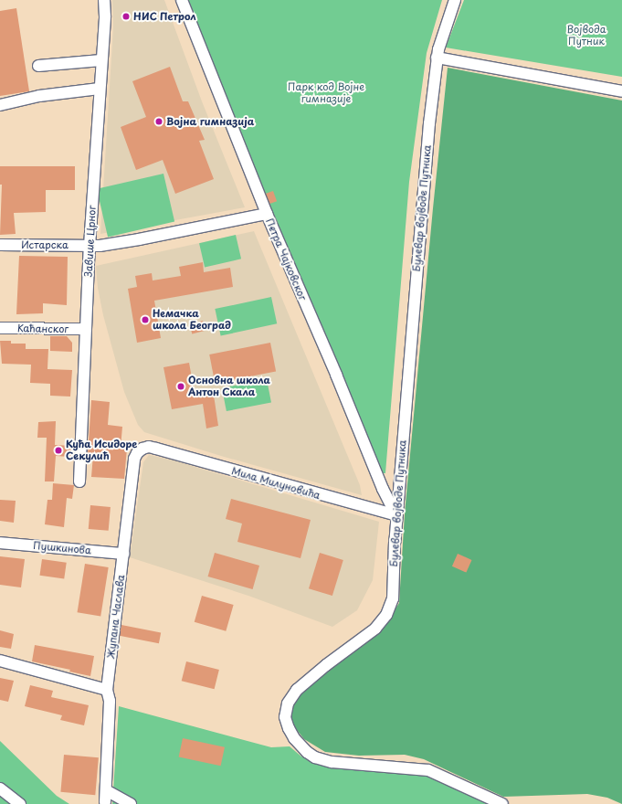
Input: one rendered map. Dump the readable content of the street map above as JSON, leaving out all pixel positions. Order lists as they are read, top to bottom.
{
  "streets": {
    "street": [
      "Булевар војводе Путника",
      "Завише Црног",
      "Истарска",
      "Петра Чајковског",
      "Каћанског",
      "Мила Милуновића",
      "Пушкинова",
      "Жупана Часлава"
    ]
  },
  "crossings": [
    ["Булевар војводе Путника", "Петра Чајковског"],
    ["Булевар војводе Путника", "Мила Милуновића"],
    ["Завише Црног", "Истарска"],
    ["Завише Црног", "Каћанског"],
    ["Истарска", "Петра Чајковског"],
    ["Петра Чајковског", "Мила Милуновића"],
    ["Мила Милуновића", "Жупана Часлава"],
    ["Пушкинова", "Жупана Часлава"]
  ],
  "parks": ["Војвода Путник", "Парк код Војне гимназије"],
  "places": [
    "НИС Петрол",
    "Војна гимназија",
    "Немачка школа Београд",
    "Основна школа Антон Скала",
    "Кућа Исидоре Секулић"
  ]
}
